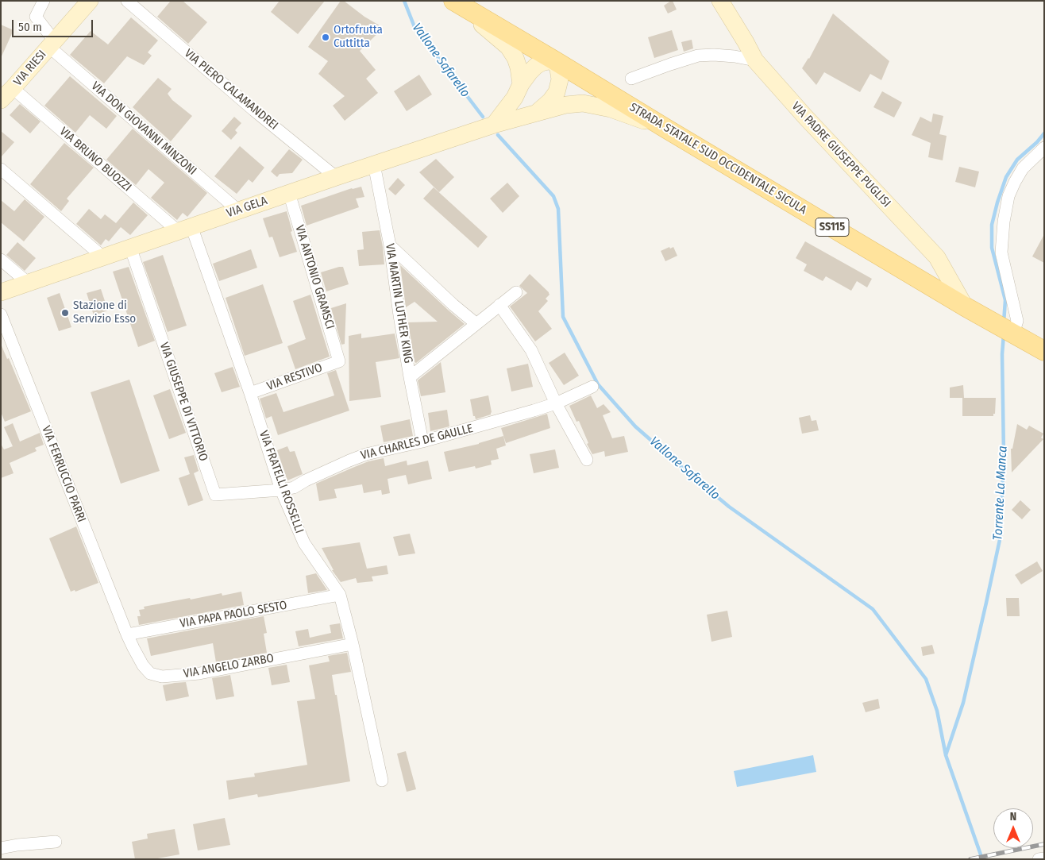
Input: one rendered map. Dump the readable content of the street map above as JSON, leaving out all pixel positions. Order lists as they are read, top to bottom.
{
  "streets": {
    "main road": [
      "VIA RIESI",
      "VIA PADRE GIUSEPPE PUGLISI",
      "STRADA STATALE SUD OCCIDENTALE SICULA",
      "VIA GELA",
      "SS115"
    ],
    "street": [
      "VIA PIERO CALAMANDREI",
      "VIA DON GIOVANNI MINZONI",
      "VIA BRUNO BUOZZI",
      "VIA ANTONIO GRAMSCI",
      "VIA MARTIN LUTHER KING",
      "VIA RESTIVO",
      "VIA GIUSEPPE DI VITTORIO",
      "VIA CHARLES DE GAULLE",
      "VIA FERRUCCIO PARRI",
      "VIA FRATELLI ROSSELLI",
      "VIA PAPA PAOLO SESTO",
      "VIA ANGELO ZARBO"
    ]
  },
  "crossings": [
    ["VIA RIESI", "VIA DON GIOVANNI MINZONI"],
    ["VIA RIESI", "VIA BRUNO BUOZZI"],
    ["VIA PIERO CALAMANDREI", "VIA GELA"],
    ["VIA DON GIOVANNI MINZONI", "VIA GELA"],
    ["VIA PADRE GIUSEPPE PUGLISI", "STRADA STATALE SUD OCCIDENTALE SICULA"],
    ["STRADA STATALE SUD OCCIDENTALE SICULA", "VIA GELA"],
    ["VIA BRUNO BUOZZI", "VIA GELA"],
    ["VIA BRUNO BUOZZI", "VIA FRATELLI ROSSELLI"],
    ["VIA GELA", "VIA ANTONIO GRAMSCI"],
    ["VIA GELA", "VIA MARTIN LUTHER KING"],
    ["VIA GELA", "VIA GIUSEPPE DI VITTORIO"],
    ["VIA GELA", "VIA FRATELLI ROSSELLI"],
    ["VIA ANTONIO GRAMSCI", "VIA RESTIVO"],
    ["VIA MARTIN LUTHER KING", "VIA CHARLES DE GAULLE"],
    ["VIA RESTIVO", "VIA FRATELLI ROSSELLI"],
    ["VIA GIUSEPPE DI VITTORIO", "VIA CHARLES DE GAULLE"],
    ["VIA GIUSEPPE DI VITTORIO", "VIA FRATELLI ROSSELLI"],
    ["VIA CHARLES DE GAULLE", "VIA FRATELLI ROSSELLI"],
    ["VIA FERRUCCIO PARRI", "VIA PAPA PAOLO SESTO"],
    ["VIA FERRUCCIO PARRI", "VIA ANGELO ZARBO"],
    ["VIA FRATELLI ROSSELLI", "VIA PAPA PAOLO SESTO"],
    ["VIA FRATELLI ROSSELLI", "VIA ANGELO ZARBO"],
    ["VIA PAPA PAOLO SESTO", "VIA ANGELO ZARBO"]
  ],
  "water": ["Vallone Safarello", "Torrente La Manca"],
  "places": ["Ortofrutta Cuttitta", "Stazione di Servizio Esso"],
  "scale_bar": "50 m",
  "north": "top"
}
